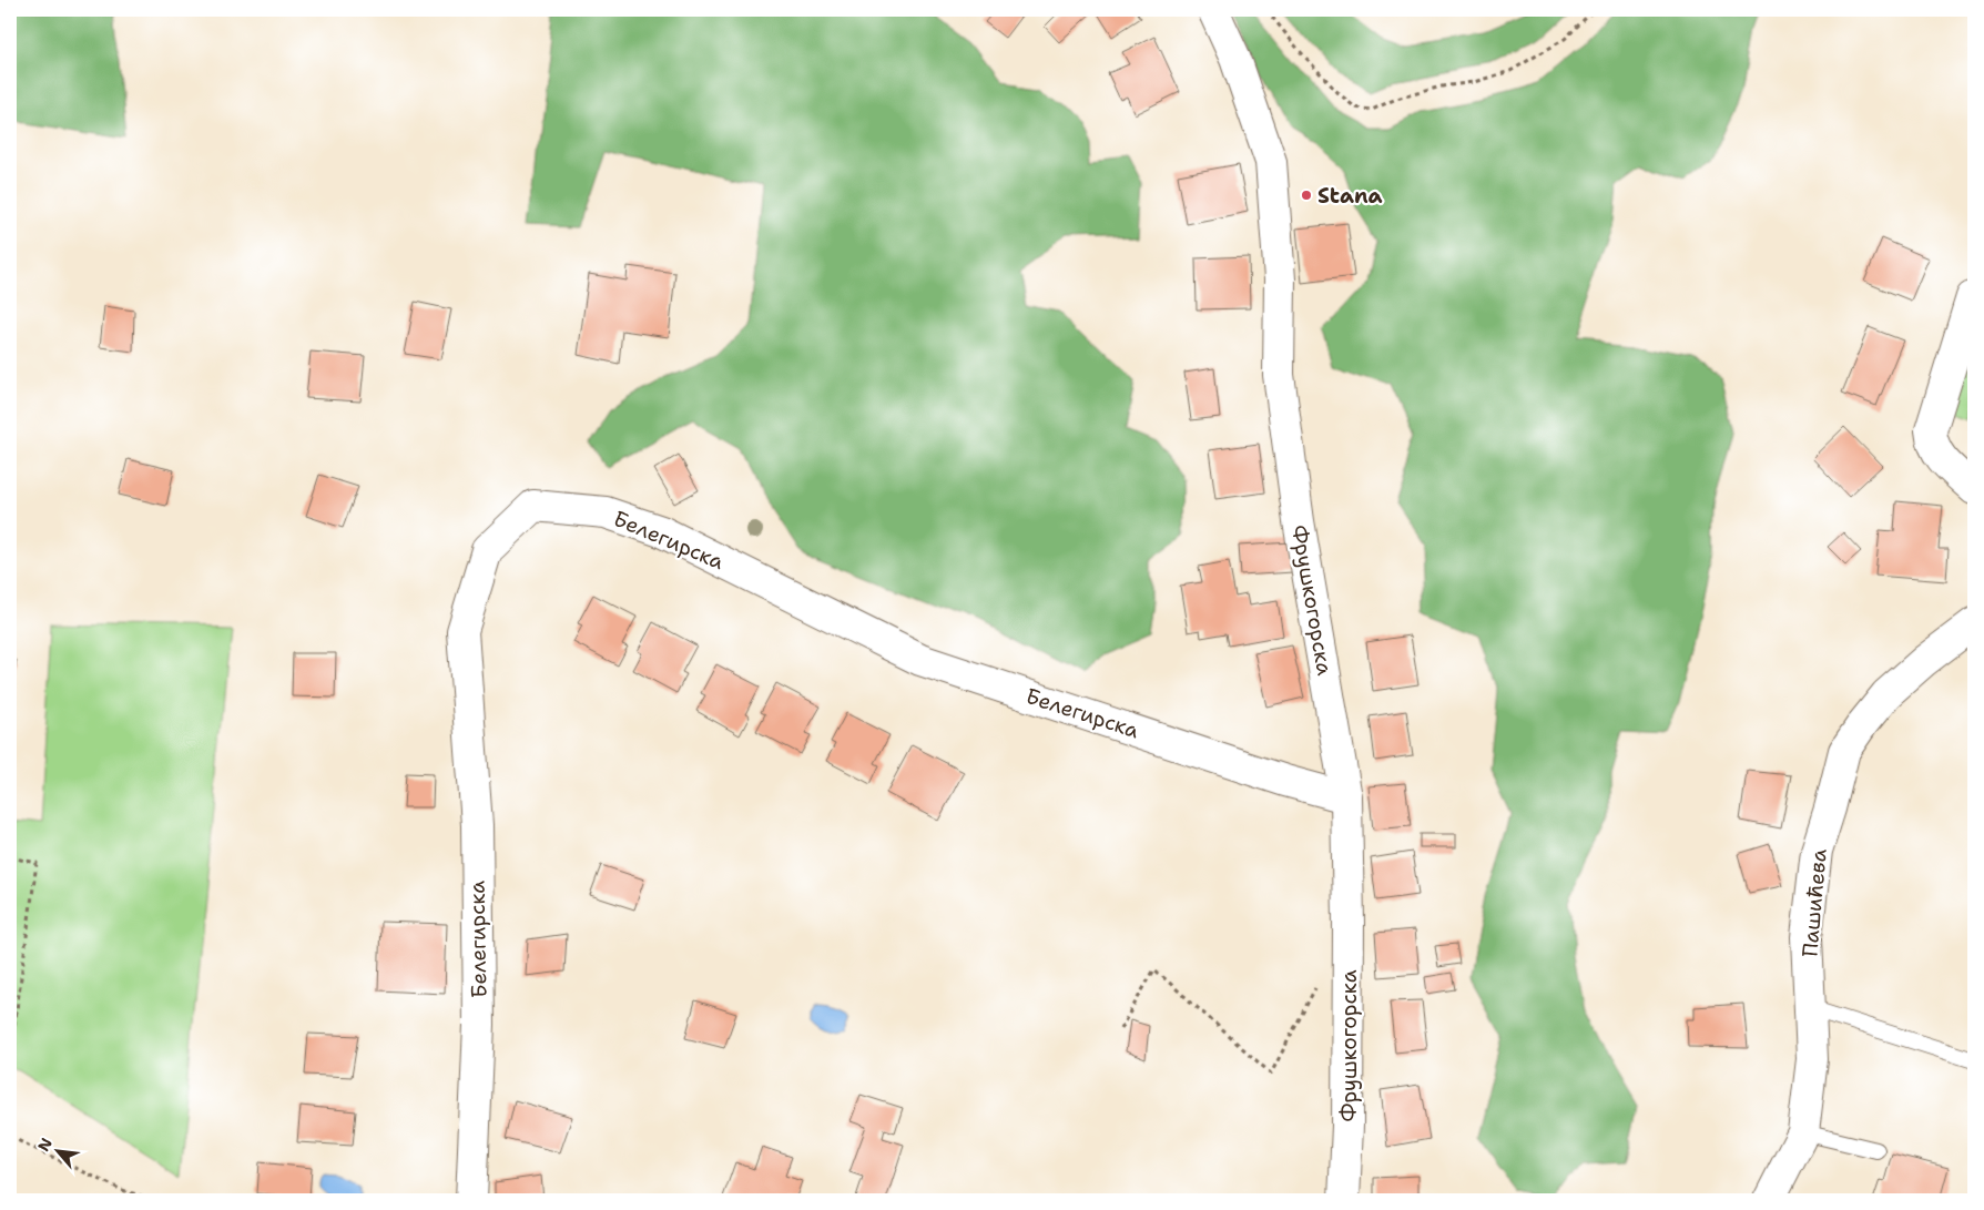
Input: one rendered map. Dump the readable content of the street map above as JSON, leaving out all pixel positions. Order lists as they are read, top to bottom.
{
  "streets": {
    "street": ["Белегирска", "Фрушкогорска", "Пашићева"]
  },
  "crossings": [
    ["Белегирска", "Фрушкогорска"]
  ],
  "places": ["Stana"],
  "north": "top left"
}
